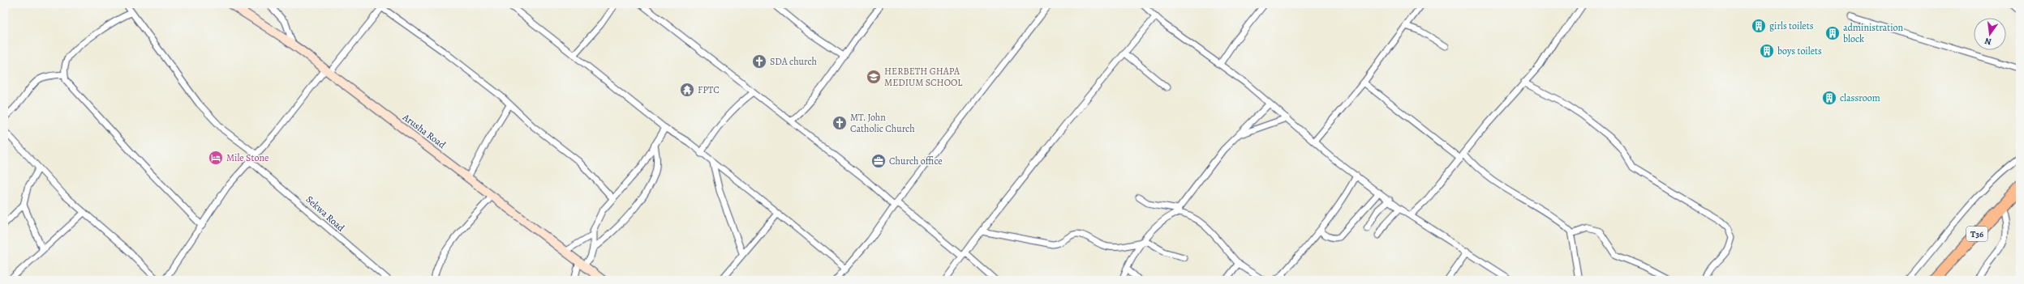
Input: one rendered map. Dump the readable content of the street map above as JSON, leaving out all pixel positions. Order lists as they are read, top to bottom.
{
  "streets": {
    "highway": ["T36"],
    "main road": ["Arusha Road"],
    "street": ["Sekwa Road"]
  },
  "places": {
    "building": [
      "girls toilets",
      "administration block",
      "boys toilets",
      "classroom"
    ],
    "church": ["SDA church", "MT. John Catholic Church"],
    "school or university": ["HERBETH GHAPA MEDIUM SCHOOL"],
    "temple": ["FPTC"],
    "hotel": ["Mile Stone"],
    "office": ["Church office"]
  },
  "north": "bottom"
}
